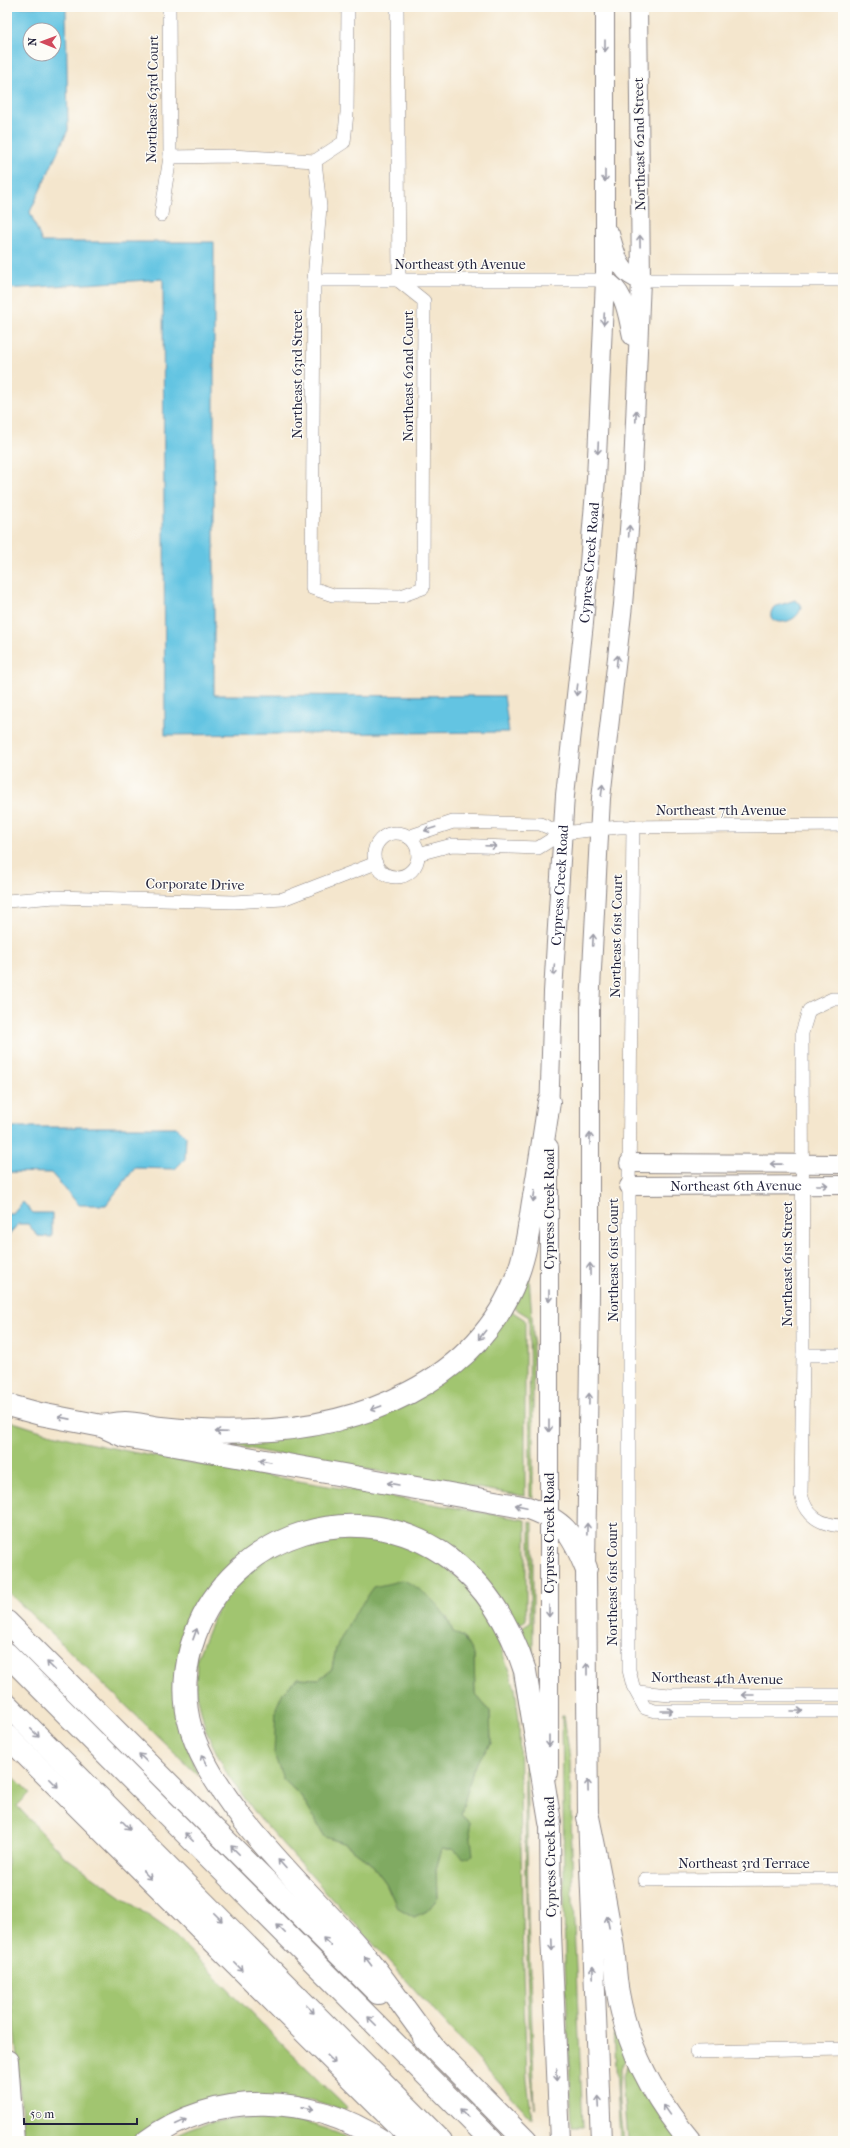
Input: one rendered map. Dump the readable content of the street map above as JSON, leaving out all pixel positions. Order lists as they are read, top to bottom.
{
  "streets": {
    "main road": ["Northeast 62nd Street", "Cypress Creek Road", "Northeast 6th Avenue"],
    "street": [
      "Northeast 63rd Court",
      "Northeast 9th Avenue",
      "Northeast 63rd Street",
      "Northeast 62nd Court",
      "Northeast 7th Avenue",
      "Corporate Drive",
      "Northeast 61st Court",
      "Northeast 61st Street",
      "Northeast 4th Avenue",
      "Northeast 3rd Terrace"
    ]
  },
  "crossings": [
    ["Northeast 9th Avenue", "Northeast 63rd Street"],
    ["Northeast 9th Avenue", "Northeast 62nd Court"],
    ["Northeast 9th Avenue", "Cypress Creek Road"],
    ["Northeast 63rd Street", "Northeast 62nd Court"],
    ["Northeast 7th Avenue", "Northeast 61st Court"],
    ["Northeast 61st Court", "Northeast 6th Avenue"],
    ["Northeast 61st Court", "Northeast 4th Avenue"],
    ["Northeast 6th Avenue", "Northeast 61st Street"]
  ],
  "scale_bar": "50 m",
  "north": "left"
}
